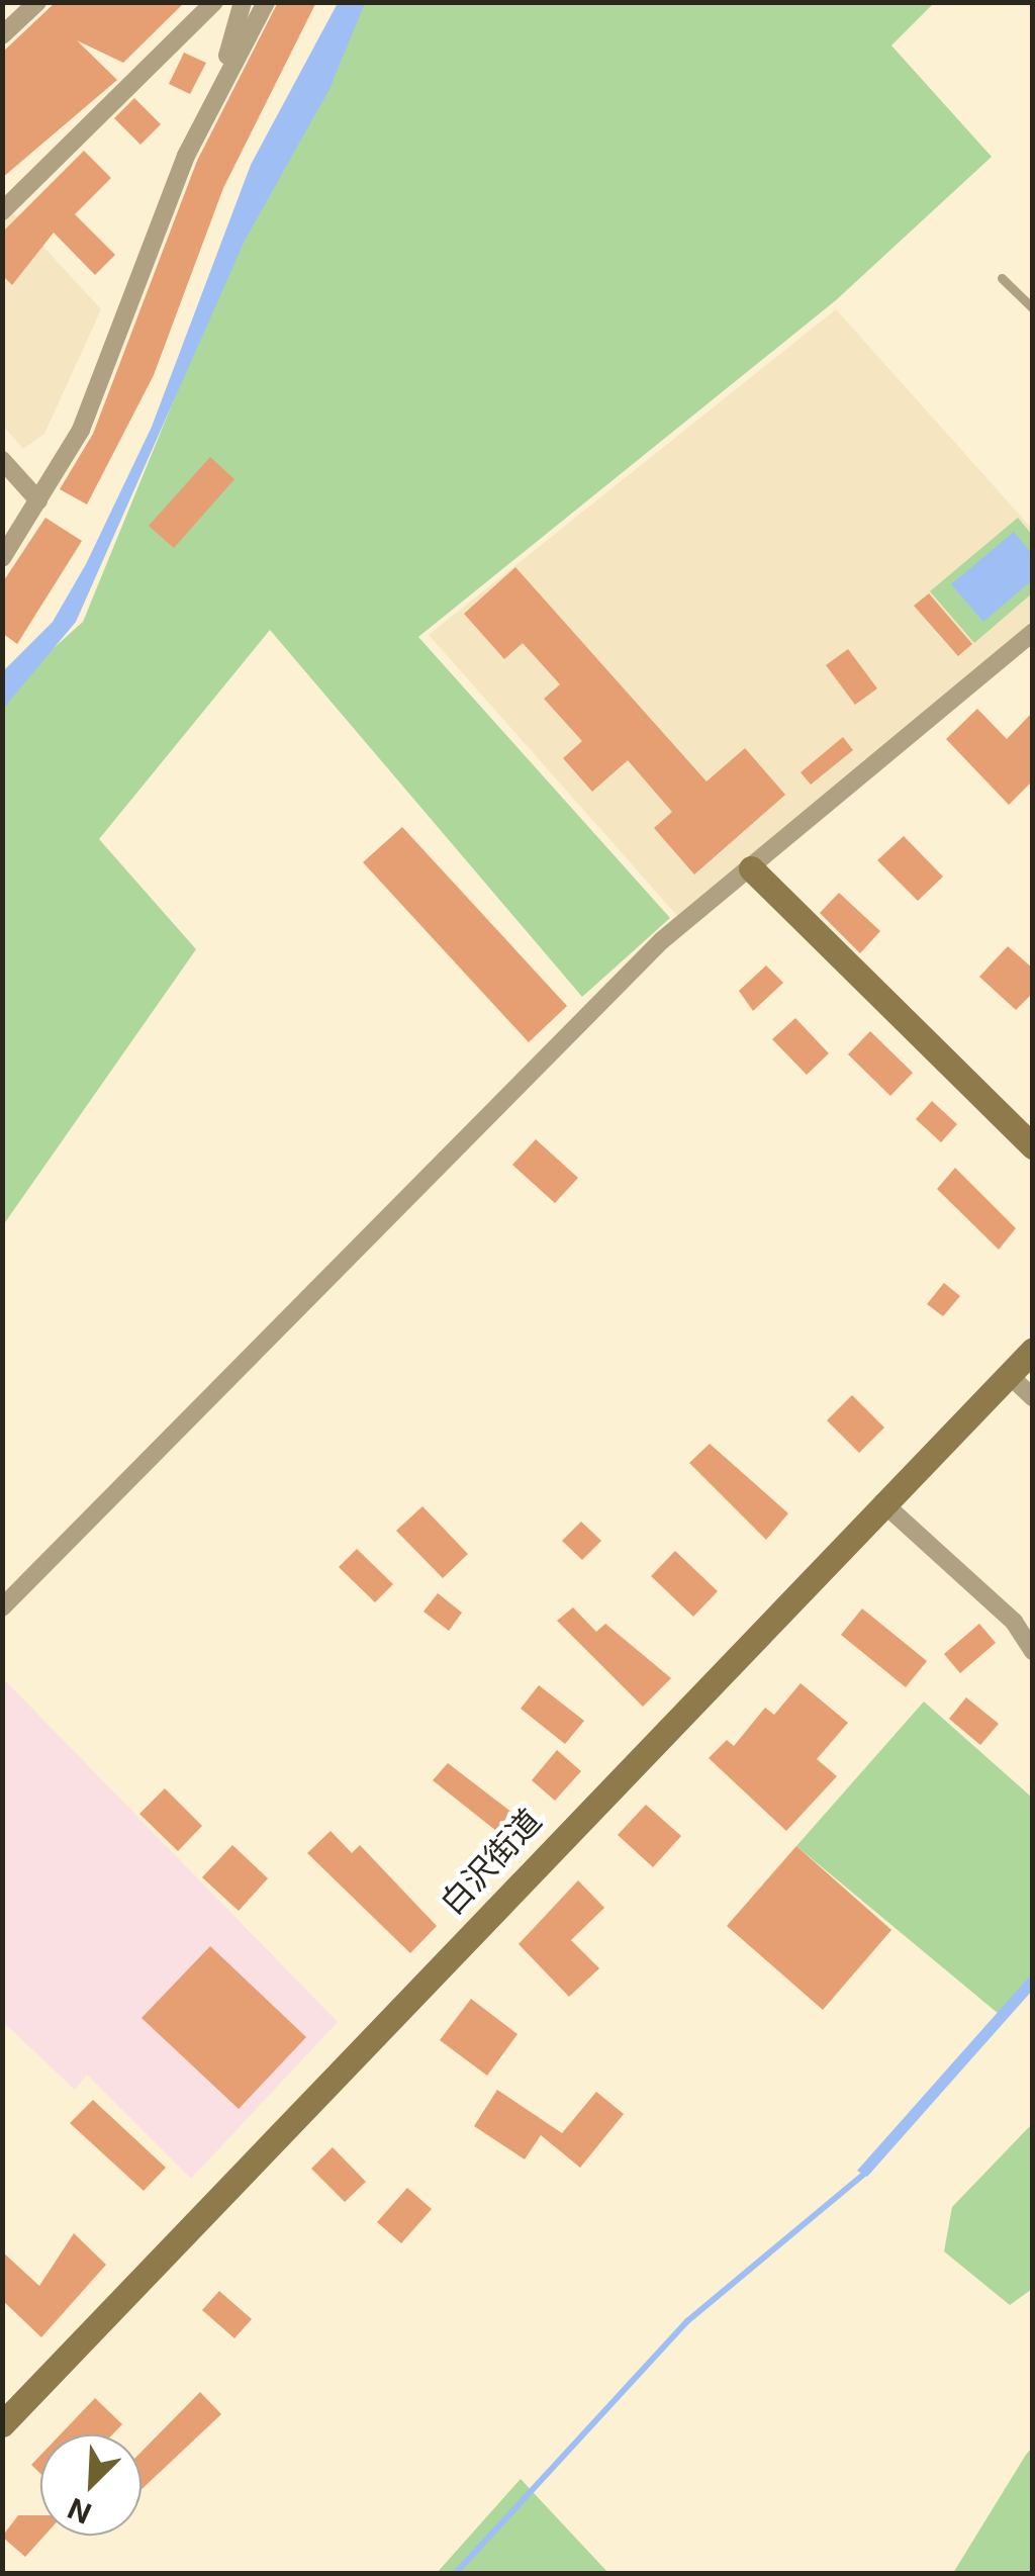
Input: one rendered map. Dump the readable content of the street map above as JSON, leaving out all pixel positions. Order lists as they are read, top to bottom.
{
  "streets": {
    "main road": ["白沢街道"]
  },
  "north": "bottom left"
}
